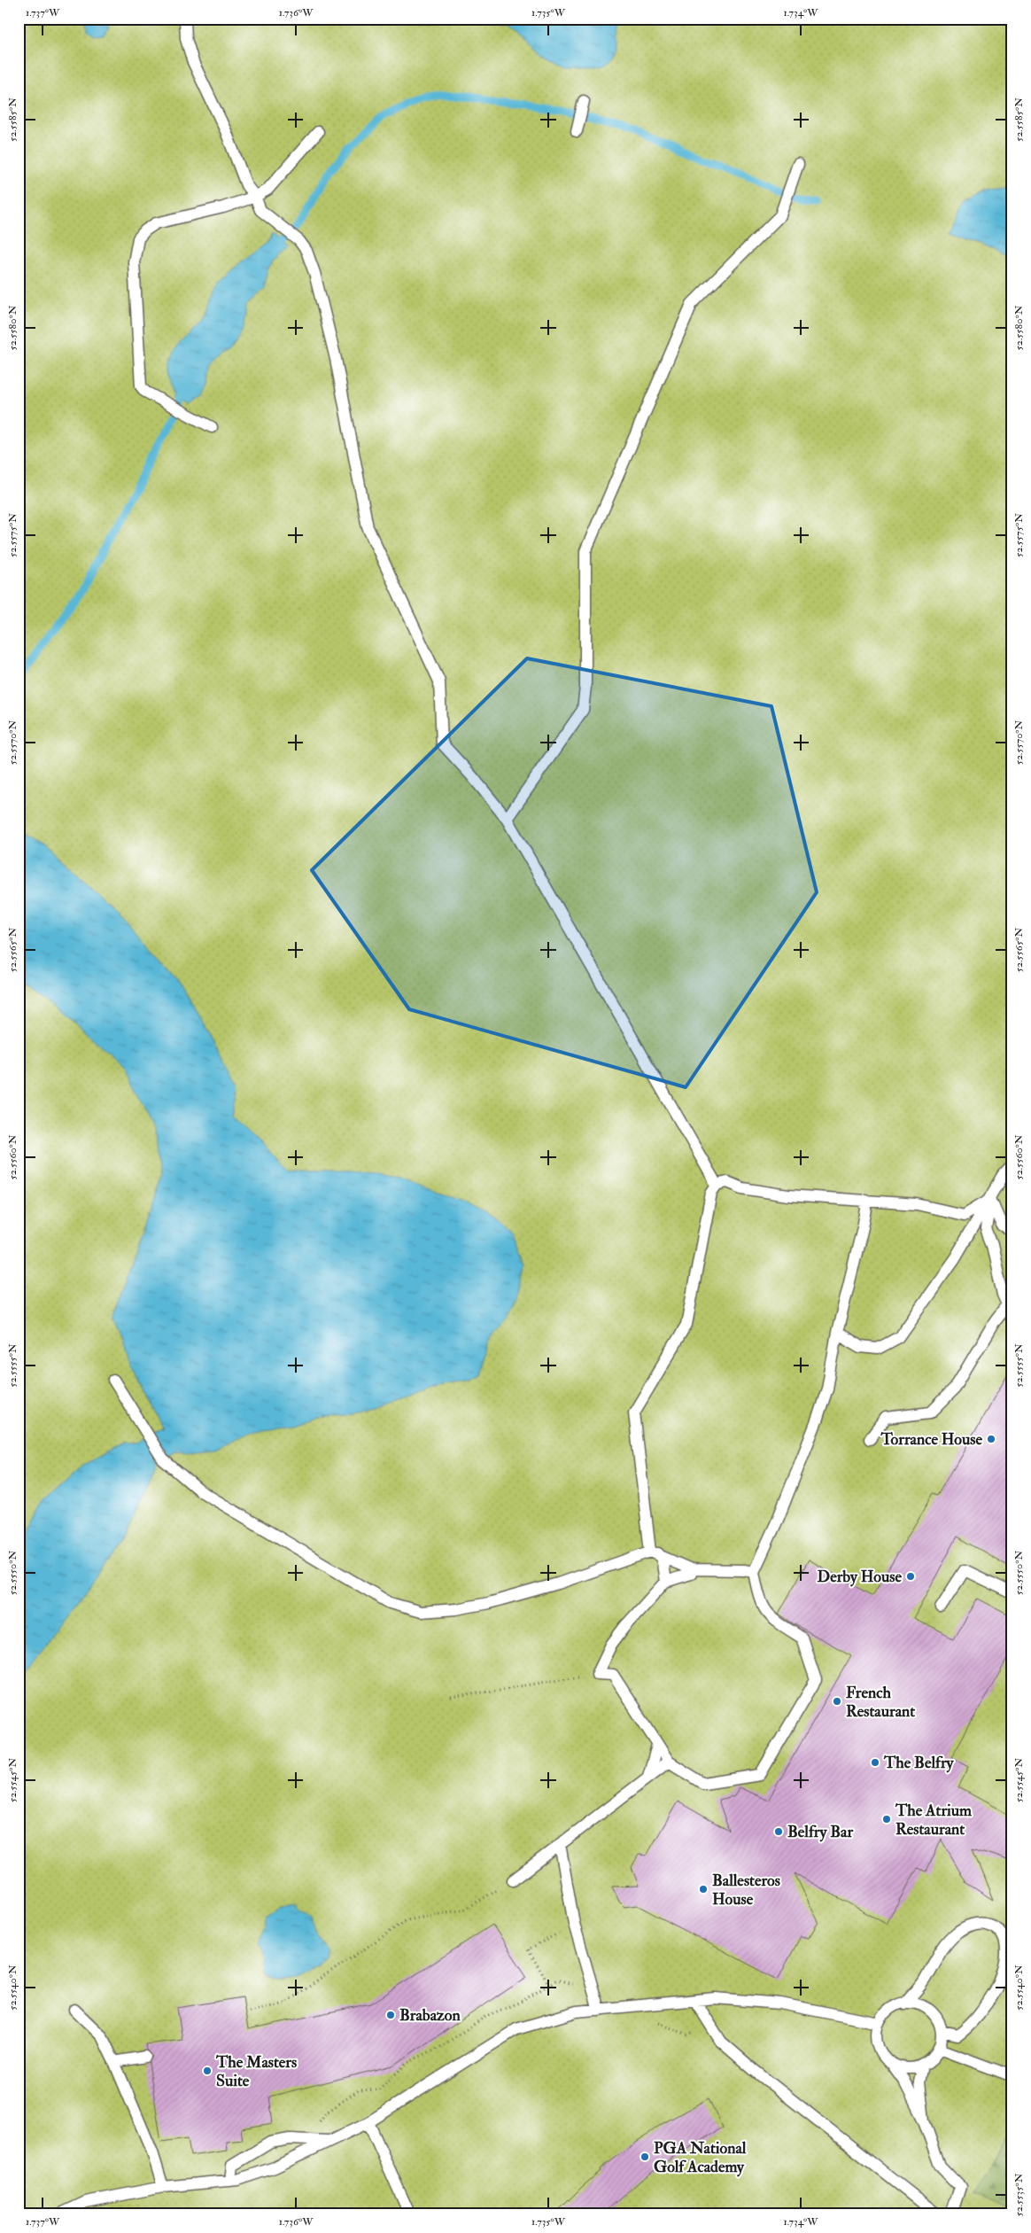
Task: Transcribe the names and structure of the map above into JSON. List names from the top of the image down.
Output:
{
  "places": [
    "Torrance House",
    "Derby House",
    "French Restaurant",
    "The Belfry",
    "The Atrium Restaurant",
    "Belfry Bar",
    "Ballesteros House",
    "Brabazon",
    "The Masters Suite",
    "PGA National Golf Academy"
  ],
  "coordinates": [
    "1.737°W",
    "1.736°W",
    "1.735°W",
    "1.734°W",
    "52.5585°N",
    "52.5580°N",
    "52.5575°N",
    "52.5570°N",
    "52.5565°N",
    "52.5560°N",
    "52.5555°N",
    "52.5550°N",
    "52.5545°N",
    "52.5540°N",
    "52.5535°N"
  ]
}
